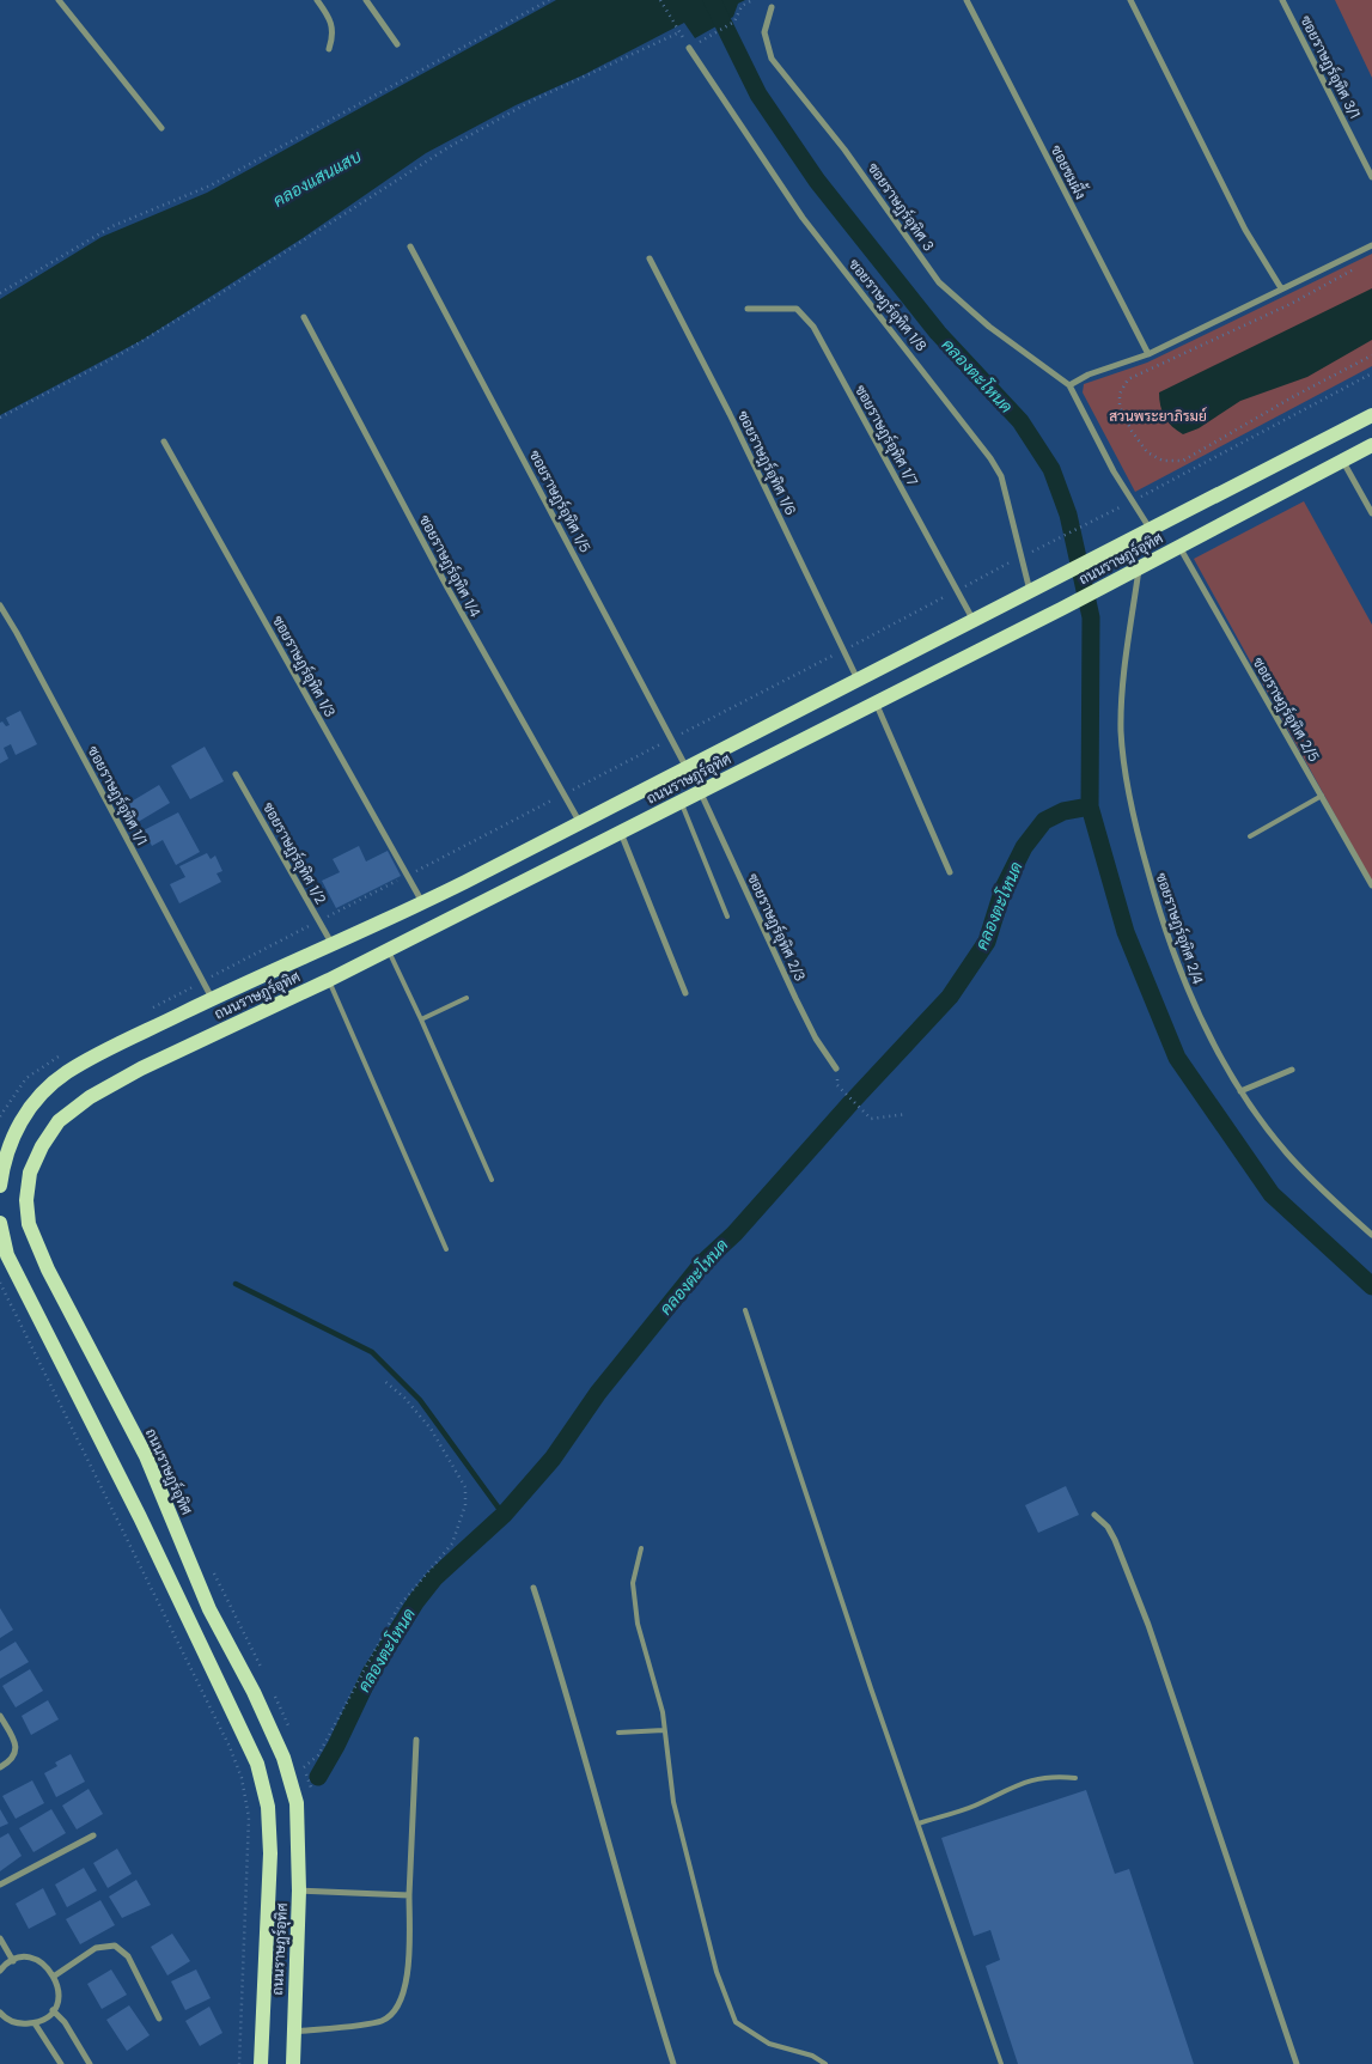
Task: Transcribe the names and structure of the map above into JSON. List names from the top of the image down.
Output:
{
  "streets": {
    "main road": ["ถนนราษฎร์อุทิศ"],
    "street": [
      "ซอยราษฎร์อุทิศ 3/1",
      "ซอยชมผึ้ง",
      "ซอยราษฎร์อุทิศ 3",
      "ซอยราษฎร์อุทิศ 1/8",
      "ซอยราษฎร์อุทิศ 1/7",
      "ซอยราษฎร์อุทิศ 1/6",
      "ซอยราษฎร์อุทิศ 1/5",
      "ซอยราษฎร์อุทิศ 1/4",
      "ซอยราษฎร์อุทิศ 1/3",
      "ซอยราษฎร์อุทิศ 2/5",
      "ซอยราษฎร์อุทิศ 1/1",
      "ซอยราษฎร์อุทิศ 1/2",
      "ซอยราษฎร์อุทิศ 2/3",
      "ซอยราษฎร์อุทิศ 2/4"
    ]
  },
  "crossings": [
    ["ซอยราษฎร์อุทิศ 3", "ถนนราษฎร์อุทิศ"],
    ["ซอยราษฎร์อุทิศ 1/8", "ถนนราษฎร์อุทิศ"],
    ["ซอยราษฎร์อุทิศ 1/7", "ถนนราษฎร์อุทิศ"],
    ["ซอยราษฎร์อุทิศ 1/6", "ถนนราษฎร์อุทิศ"],
    ["ซอยราษฎร์อุทิศ 1/5", "ถนนราษฎร์อุทิศ"],
    ["ถนนราษฎร์อุทิศ", "ซอยราษฎร์อุทิศ 1/4"],
    ["ถนนราษฎร์อุทิศ", "ซอยราษฎร์อุทิศ 1/3"],
    ["ถนนราษฎร์อุทิศ", "ซอยราษฎร์อุทิศ 2/5"],
    ["ถนนราษฎร์อุทิศ", "ซอยราษฎร์อุทิศ 1/1"],
    ["ถนนราษฎร์อุทิศ", "ซอยราษฎร์อุทิศ 1/2"],
    ["ถนนราษฎร์อุทิศ", "ซอยราษฎร์อุทิศ 2/3"],
    ["ถนนราษฎร์อุทิศ", "ซอยราษฎร์อุทิศ 2/4"]
  ],
  "water": ["คลองแสนแสบ", "คลองตะโหนด"],
  "parks": ["สวนพระยาภิรมย์"]
}
